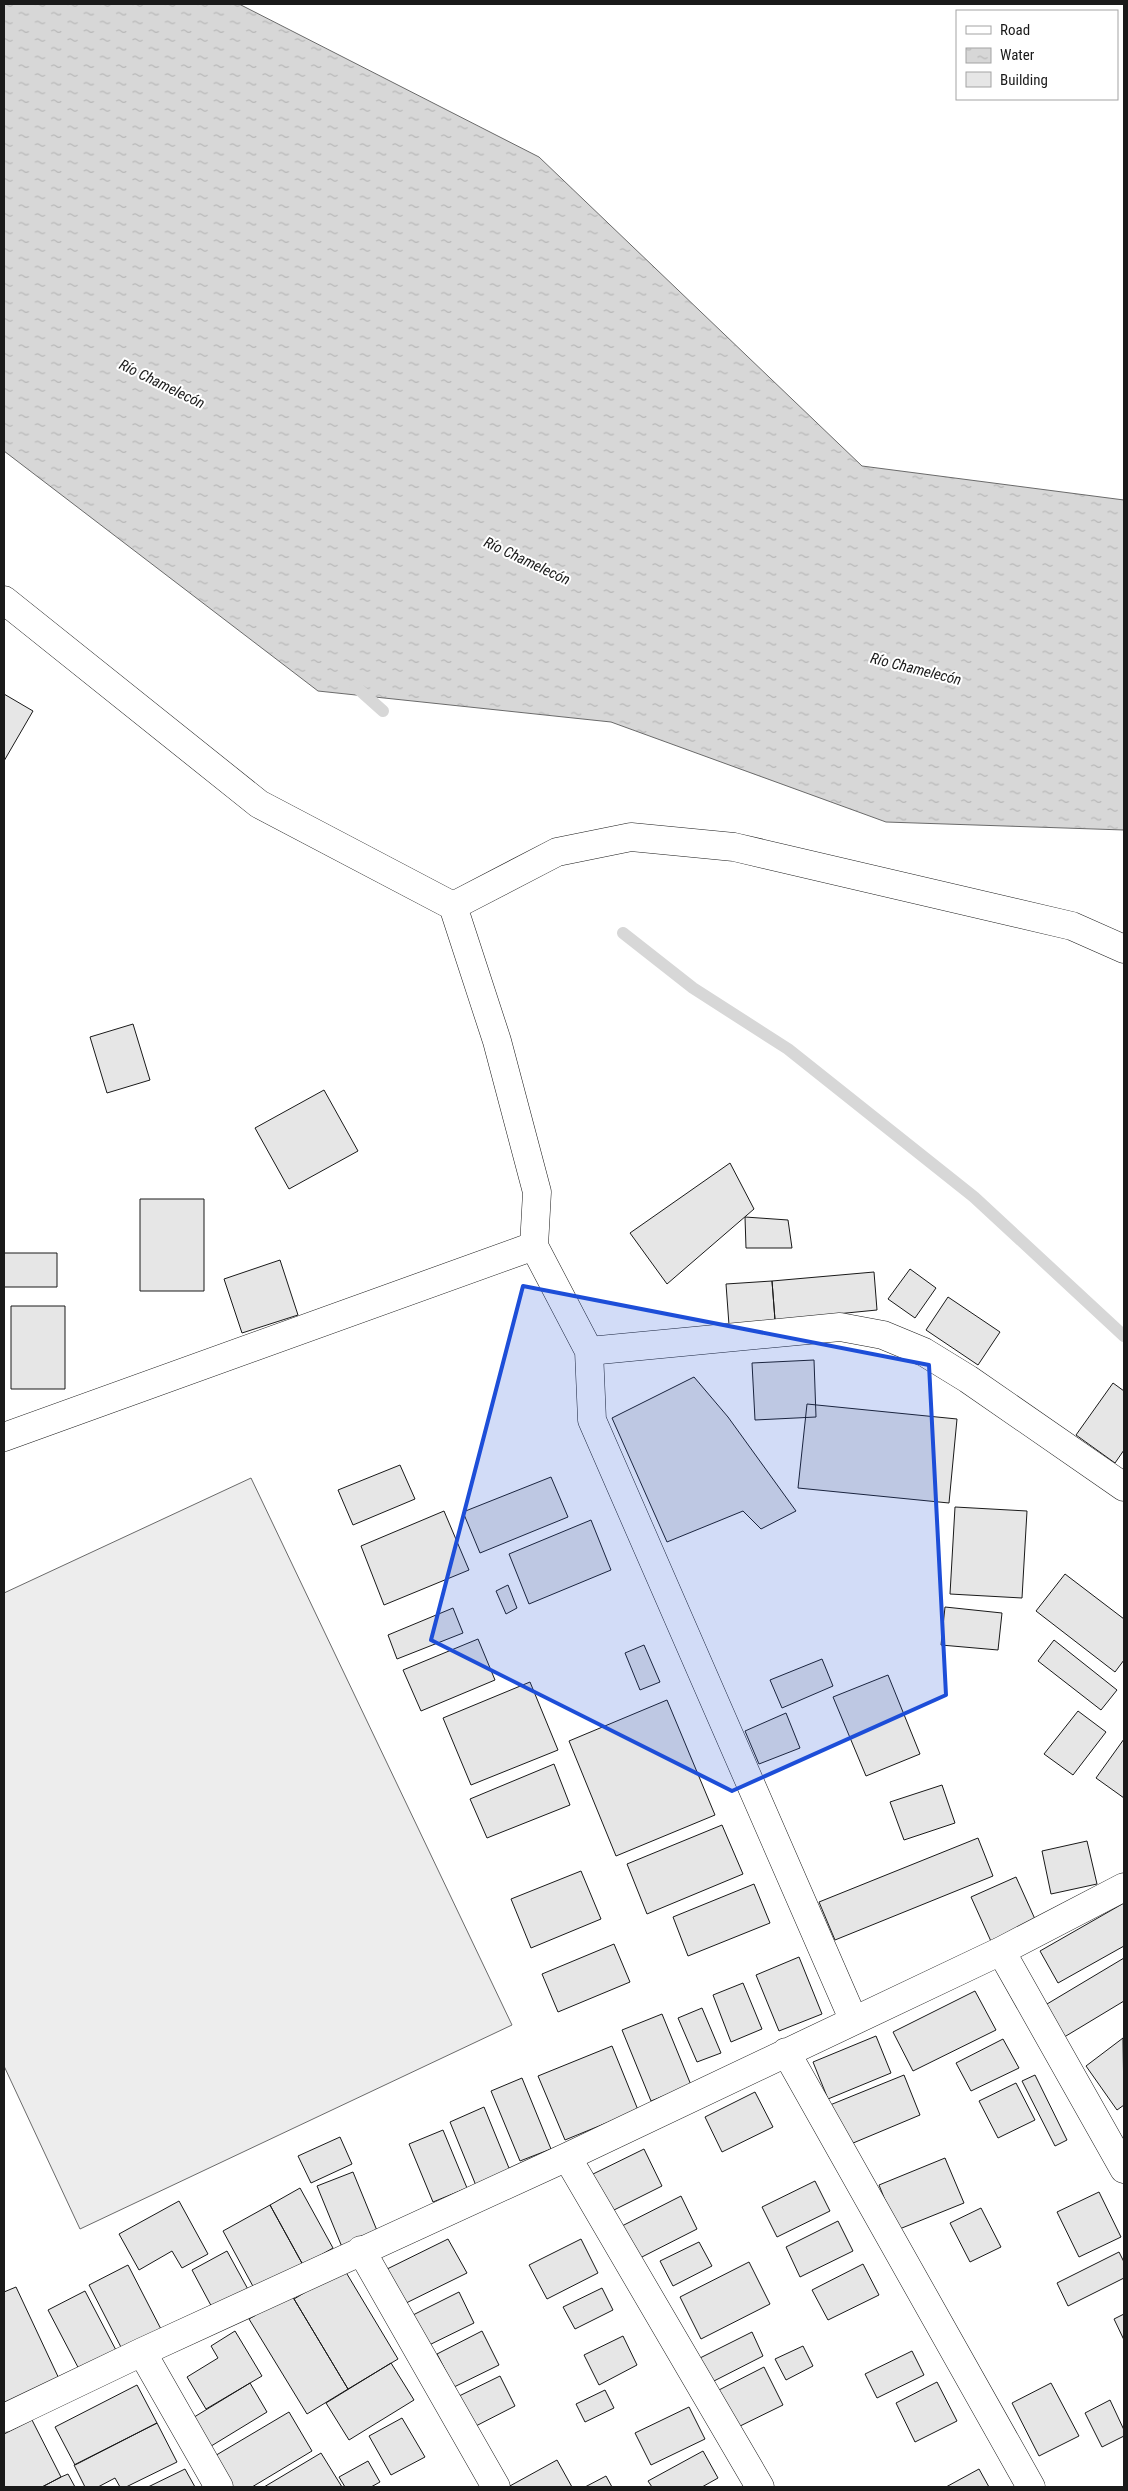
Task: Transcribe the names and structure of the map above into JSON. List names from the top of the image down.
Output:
{
  "water": ["Río Chamelecón"],
  "legend": ["Road", "Water", "Building"]
}
